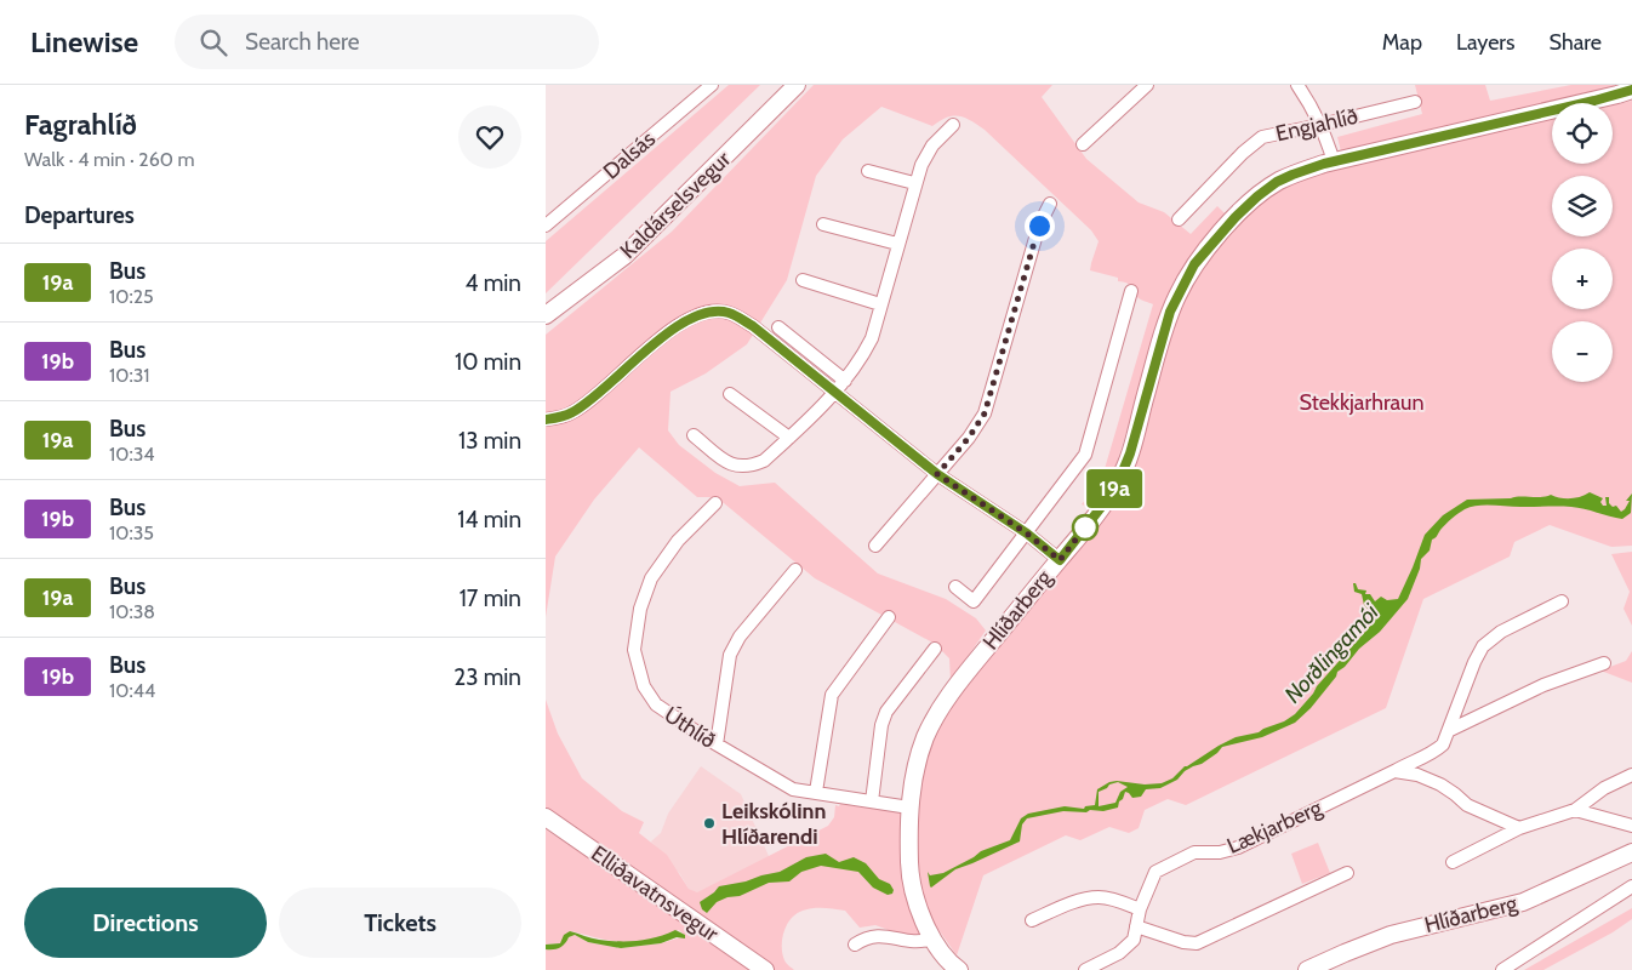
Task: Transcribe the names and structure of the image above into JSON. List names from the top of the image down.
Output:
{
  "streets": {
    "street": [
      "Engjahlíð",
      "Dalsás",
      "Kaldárselsvegur",
      "Hlíðarberg",
      "Úthlíð",
      "Lækjarberg",
      "Elliðavatnsvegur"
    ]
  },
  "crossings": [
    ["Hlíðarberg", "Úthlíð"]
  ],
  "water": ["Norðlingamói"],
  "parks": ["Stekkjarhraun"],
  "places": ["Leikskólinn Hlíðarendi"],
  "lines": ["bus line 19a"],
  "page": {
    "header": "Linewise",
    "search": "Search here",
    "nav": ["Map", "Layers", "Share"],
    "heading": [
      ["Fagrahlíð", "Walk · 4 min · 260 m"],
      "Departures"
    ],
    "on_map": "19a",
    "map_buttons": ["+", "−"],
    "list": [
      {
        "mark": "19a",
        "name": "Bus",
        "note": "10:25",
        "value": "4 min"
      },
      {
        "mark": "19b",
        "name": "Bus",
        "note": "10:31",
        "value": "10 min"
      },
      {
        "mark": "19a",
        "name": "Bus",
        "note": "10:34",
        "value": "13 min"
      },
      {
        "mark": "19b",
        "name": "Bus",
        "note": "10:35",
        "value": "14 min"
      },
      {
        "mark": "19a",
        "name": "Bus",
        "note": "10:38",
        "value": "17 min"
      },
      {
        "mark": "19b",
        "name": "Bus",
        "note": "10:44",
        "value": "23 min"
      }
    ],
    "buttons": ["Directions", "Tickets"]
  }
}
